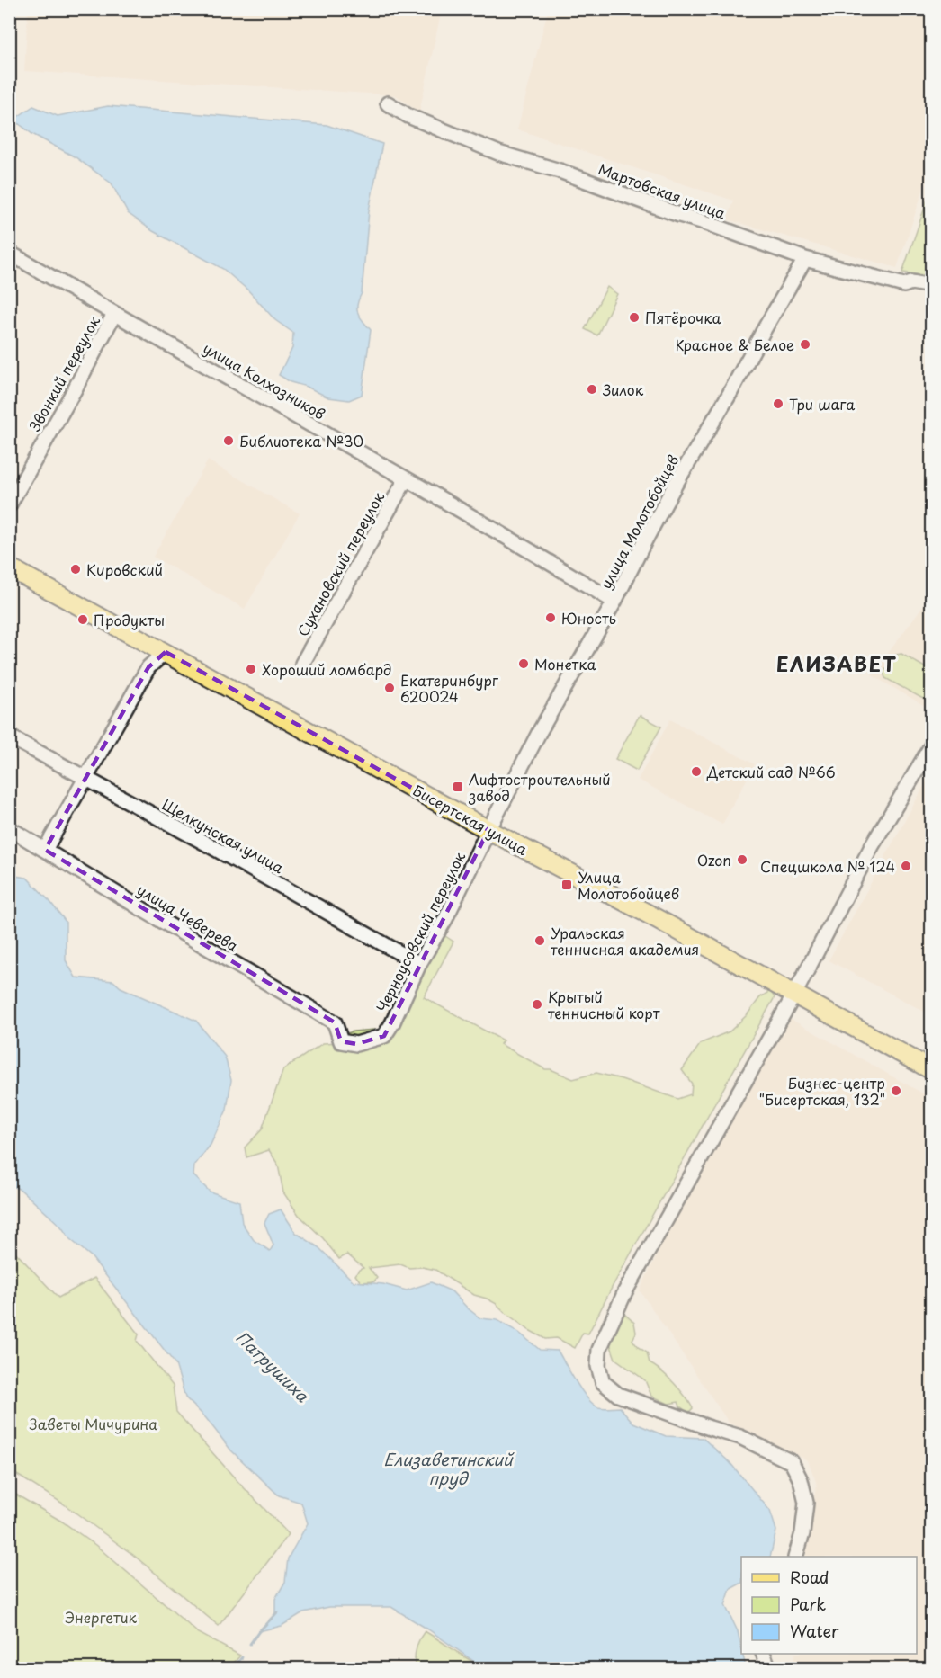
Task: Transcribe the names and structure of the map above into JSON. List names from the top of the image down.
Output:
{
  "streets": {
    "main road": ["Бисертская улица"],
    "street": [
      "Мартовская улица",
      "Звонкий переулок",
      "улица Колхозников",
      "улица Молотобойцев",
      "Сухановский переулок",
      "Щелкунская улица",
      "улица Чеверева",
      "Черноусовский переулок"
    ]
  },
  "crossings": [
    ["Мартовская улица", "улица Молотобойцев"],
    ["Звонкий переулок", "улица Колхозников"],
    ["улица Колхозников", "улица Молотобойцев"],
    ["улица Колхозников", "Сухановский переулок"],
    ["улица Молотобойцев", "Бисертская улица"],
    ["улица Молотобойцев", "Черноусовский переулок"],
    ["Бисертская улица", "Черноусовский переулок"],
    ["Щелкунская улица", "Черноусовский переулок"],
    ["улица Чеверева", "Черноусовский переулок"]
  ],
  "districts": ["ЕЛИЗАВЕТ"],
  "water": ["Патрушиха", "Елизаветинский пруд"],
  "parks": ["Заветы Мичурина", "Энергетик"],
  "places": {
    "other": [
      "Пятёрочка",
      "Красное & Белое",
      "Зилок",
      "Три шага",
      "Библиотека №30",
      "Кировский",
      "Юность",
      "Продукты",
      "Монетка",
      "Хороший ломбард",
      "Екатеринбург 620024",
      "Детский сад №66",
      "Ozon",
      "Спецшкола № 124",
      "Уральская теннисная академия",
      "Крытый теннисный корт",
      "Бизнес-центр \"Бисертская, 132\""
    ],
    "transit": ["Лифтостроительный завод", "Улица Молотобойцев"]
  },
  "legend": ["Road", "Park", "Water"]
}
